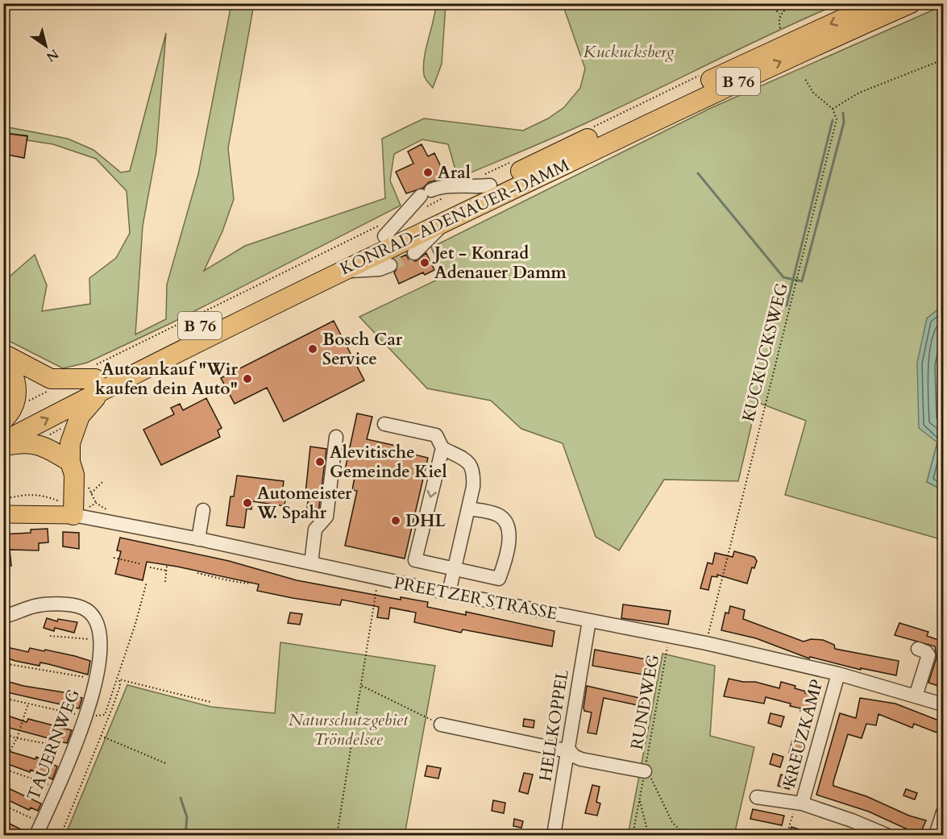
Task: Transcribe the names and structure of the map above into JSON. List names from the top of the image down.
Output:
{
  "streets": {
    "highway": ["B 76", "KONRAD-ADENAUER-DAMM"],
    "main road": ["PREETZER STRASSE"],
    "street": ["HELLKOPPEL", "KREUZKAMP", "TAUERNWEG"],
    "path": ["KUCKUCKSWEG", "RUNDWEG"]
  },
  "crossings": [
    ["KUCKUCKSWEG", "PREETZER STRASSE"],
    ["PREETZER STRASSE", "RUNDWEG"],
    ["PREETZER STRASSE", "HELLKOPPEL"],
    ["PREETZER STRASSE", "KREUZKAMP"]
  ],
  "parks": ["Kuckucksberg", "Naturschutzgebiet Tröndelsee"],
  "places": [
    "Aral",
    "Jet - Konrad Adenauer Damm",
    "Bosch Car Service",
    "Autoankauf \"Wir kaufen dein Auto\"",
    "Alevitische Gemeinde Kiel",
    "Automeister W. Spahr",
    "DHL"
  ],
  "north": "bottom right"
}
